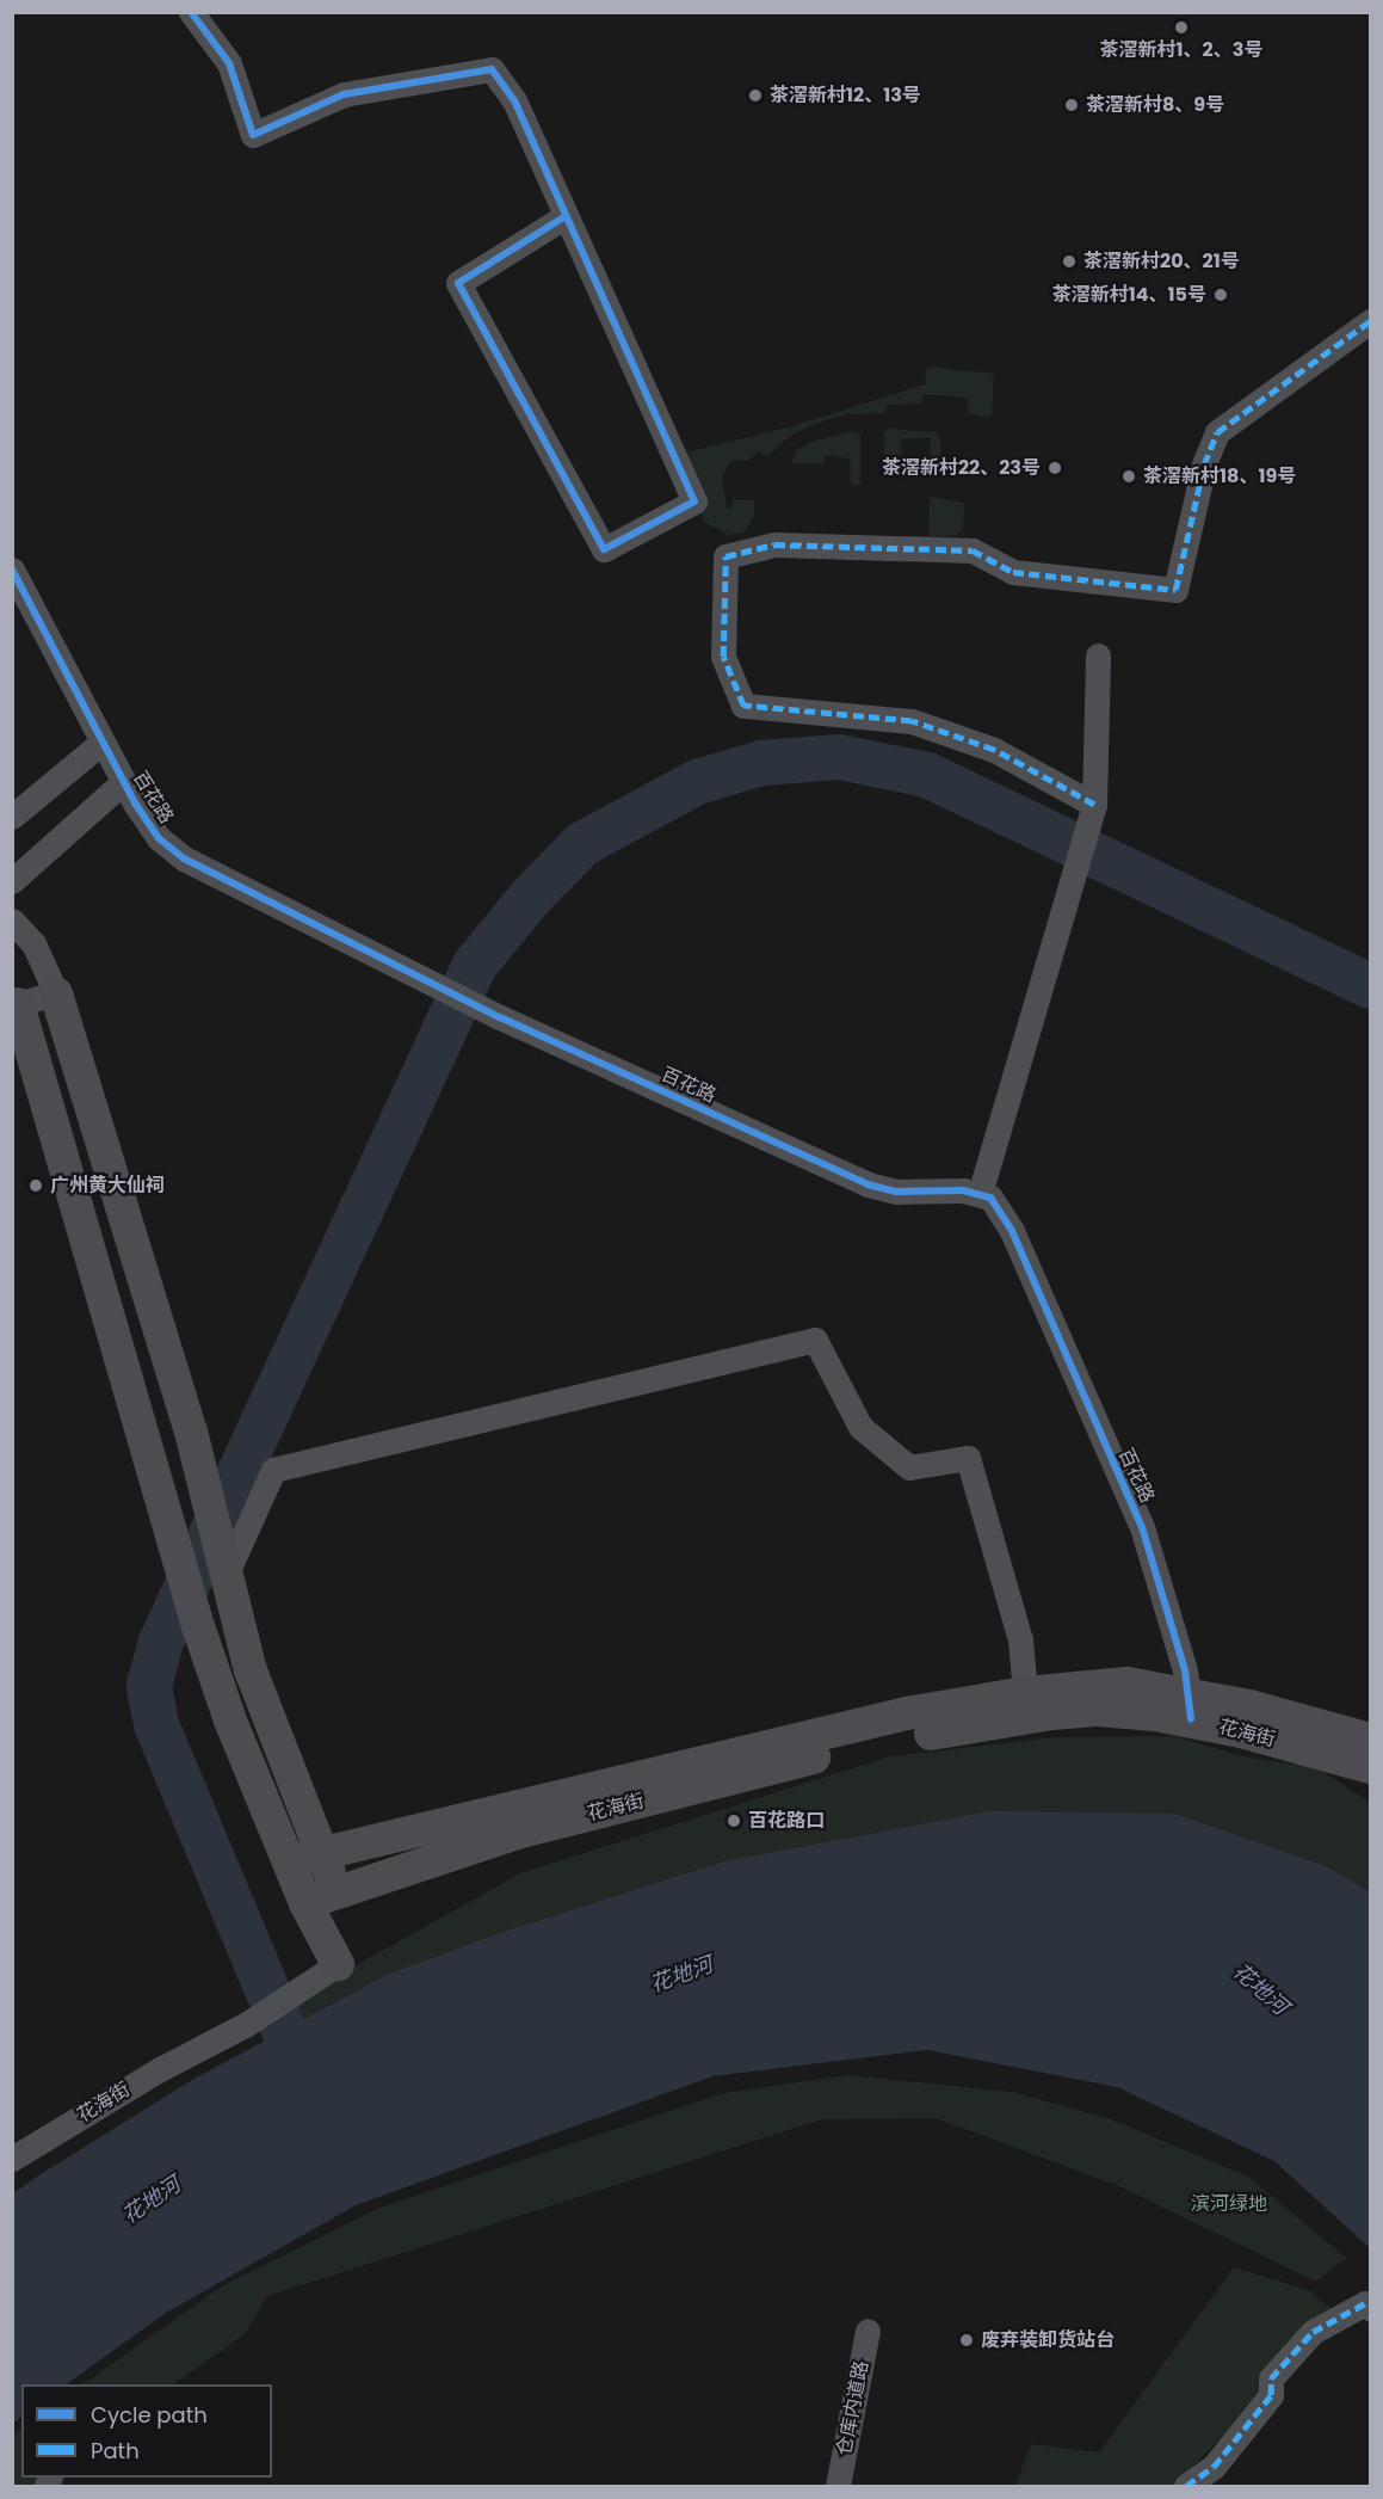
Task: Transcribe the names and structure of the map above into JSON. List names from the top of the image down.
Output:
{
  "streets": {
    "street": ["百花路", "花海街", "仓库内道路"]
  },
  "crossings": [
    ["百花路", "花海街"]
  ],
  "water": ["花地河"],
  "parks": ["滨河绿地"],
  "places": [
    "茶滘新村1、2、3号",
    "茶滘新村12、13号",
    "茶滘新村8、9号",
    "茶滘新村20、21号",
    "茶滘新村14、15号",
    "茶滘新村22、23号",
    "茶滘新村18、19号",
    "广州黄大仙祠",
    "百花路口",
    "废弃装卸货站台"
  ],
  "legend": ["Cycle path", "Path"]
}
